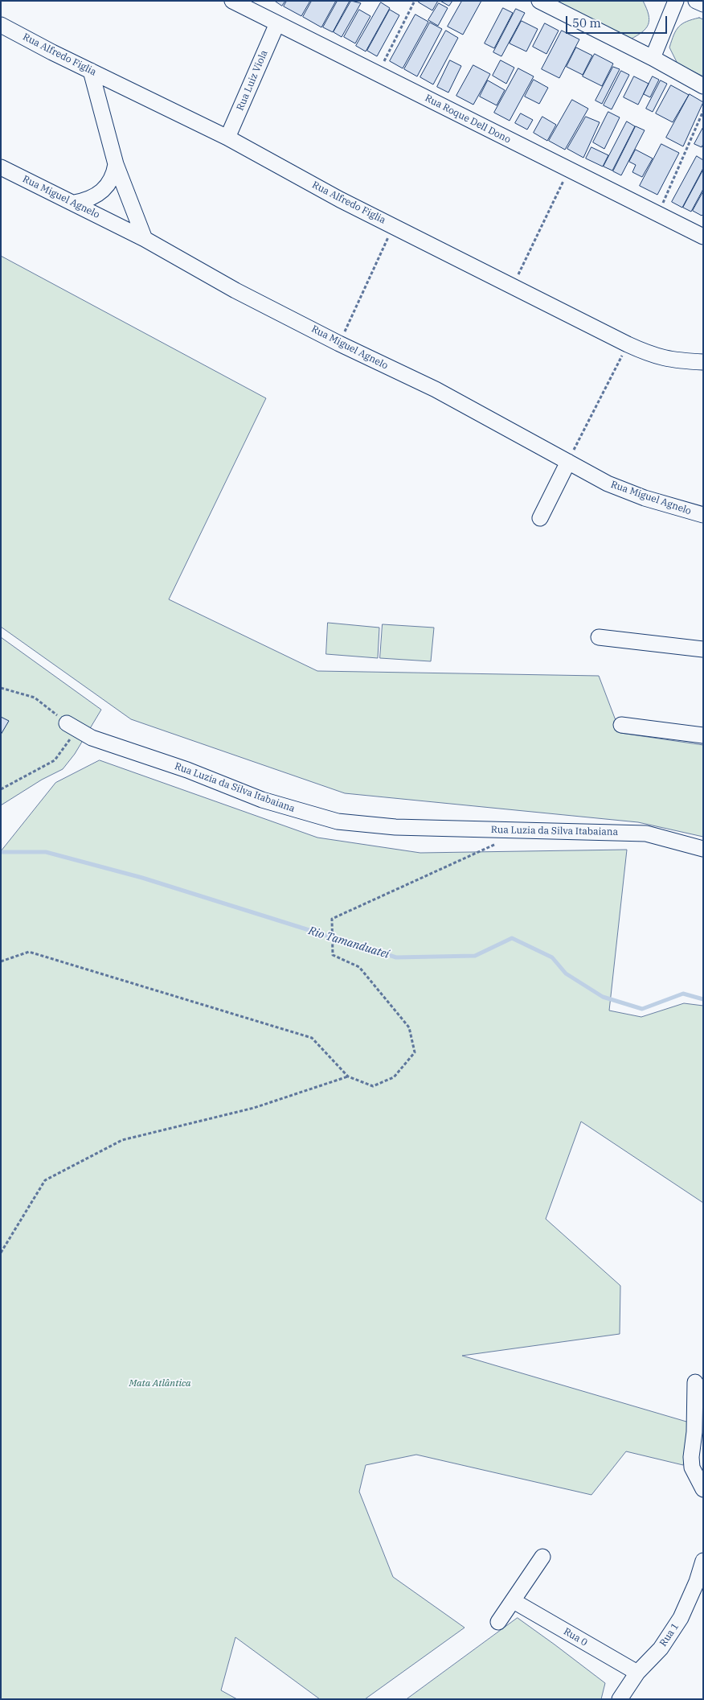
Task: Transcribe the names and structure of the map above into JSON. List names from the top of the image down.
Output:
{
  "streets": {
    "street": [
      "Rua Alfredo Figlia",
      "Rua Luiz Viola",
      "Rua Roque Dell Dono",
      "Rua Miguel Agnelo",
      "Rua Luzia da Silva Itabaiana",
      "Rua 1",
      "Rua 0"
    ]
  },
  "crossings": [
    ["Rua Alfredo Figlia", "Rua Luiz Viola"],
    ["Rua Luiz Viola", "Rua Roque Dell Dono"],
    ["Rua 1", "Rua 0"]
  ],
  "water": ["Rio Tamanduateí"],
  "parks": ["Mata Atlântica"],
  "scale_bar": "50 m"
}
